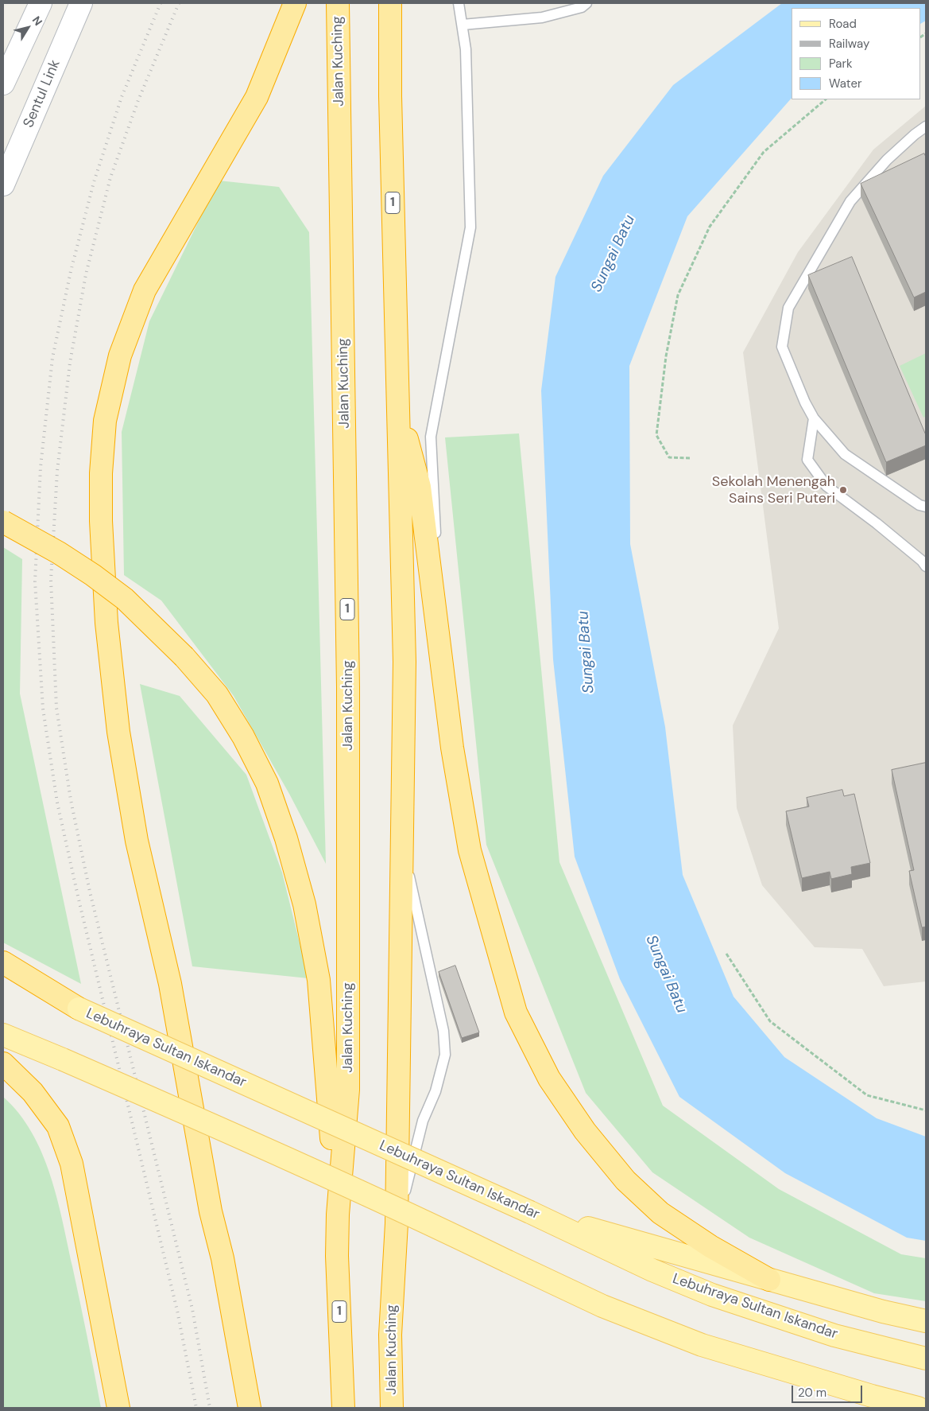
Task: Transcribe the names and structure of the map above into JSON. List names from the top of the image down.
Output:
{
  "streets": {
    "highway": ["Jalan Kuching", "1"],
    "main road": ["Sentul Link", "Lebuhraya Sultan Iskandar"]
  },
  "water": ["Sungai Batu"],
  "places": ["Sekolah Menengah Sains Seri Puteri"],
  "legend": [
    "Road",
    "Railway",
    "Park",
    "Water"
  ],
  "scale_bar": "20 m",
  "north": "top right"
}
